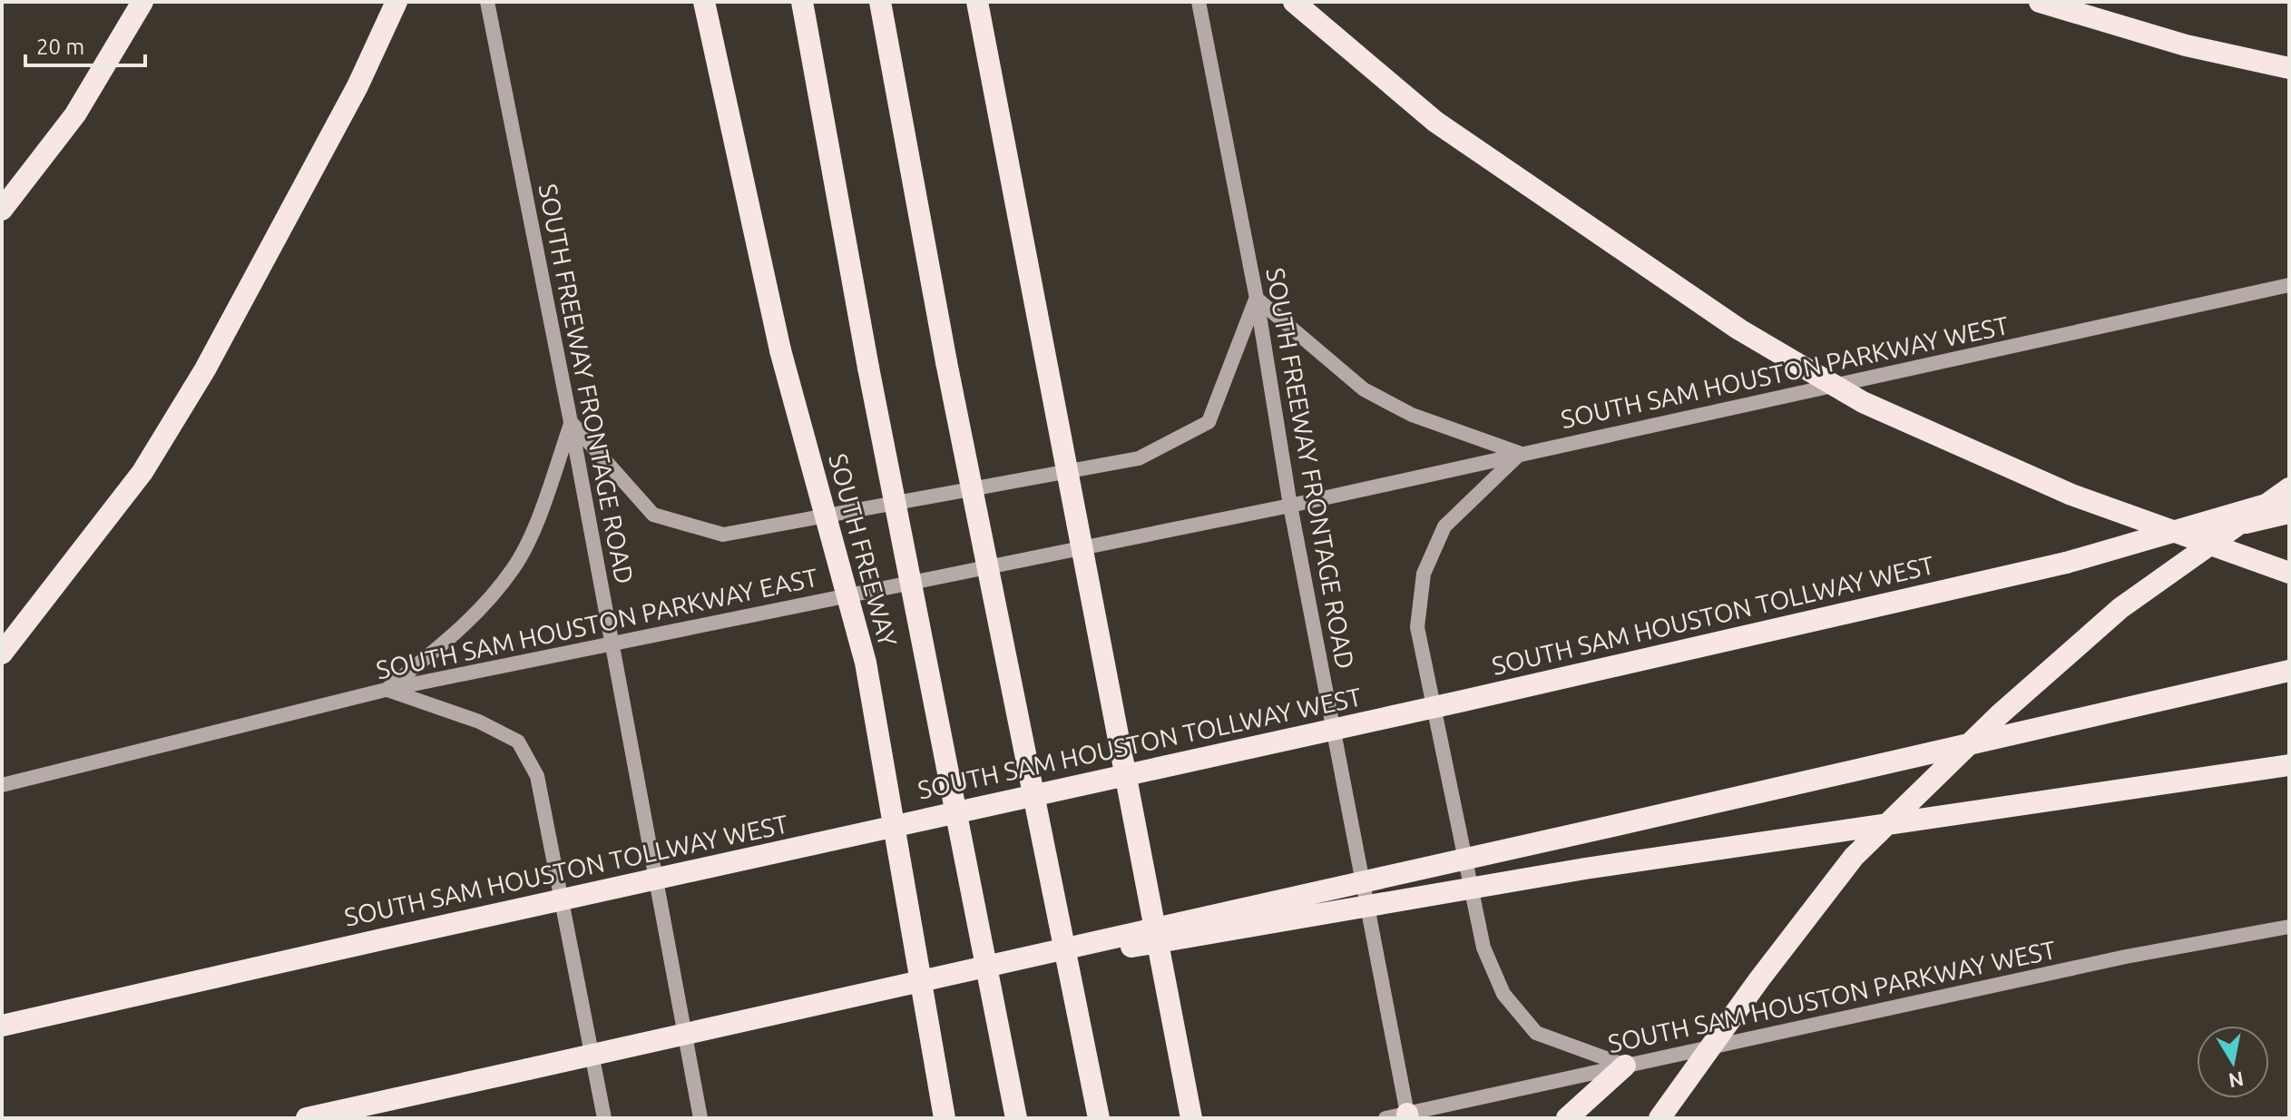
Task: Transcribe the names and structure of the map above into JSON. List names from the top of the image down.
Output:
{
  "streets": {
    "highway": ["SOUTH FREEWAY", "SOUTH SAM HOUSTON TOLLWAY WEST"],
    "main road": ["SOUTH SAM HOUSTON PARKWAY WEST", "SOUTH FREEWAY FRONTAGE ROAD", "SOUTH SAM HOUSTON PARKWAY EAST"]
  },
  "crossings": [
    ["SOUTH SAM HOUSTON PARKWAY WEST", "SOUTH FREEWAY FRONTAGE ROAD"],
    ["SOUTH SAM HOUSTON PARKWAY WEST", "SOUTH SAM HOUSTON PARKWAY EAST"],
    ["SOUTH FREEWAY FRONTAGE ROAD", "SOUTH SAM HOUSTON PARKWAY EAST"]
  ],
  "scale_bar": "20 m",
  "north": "bottom"
}
